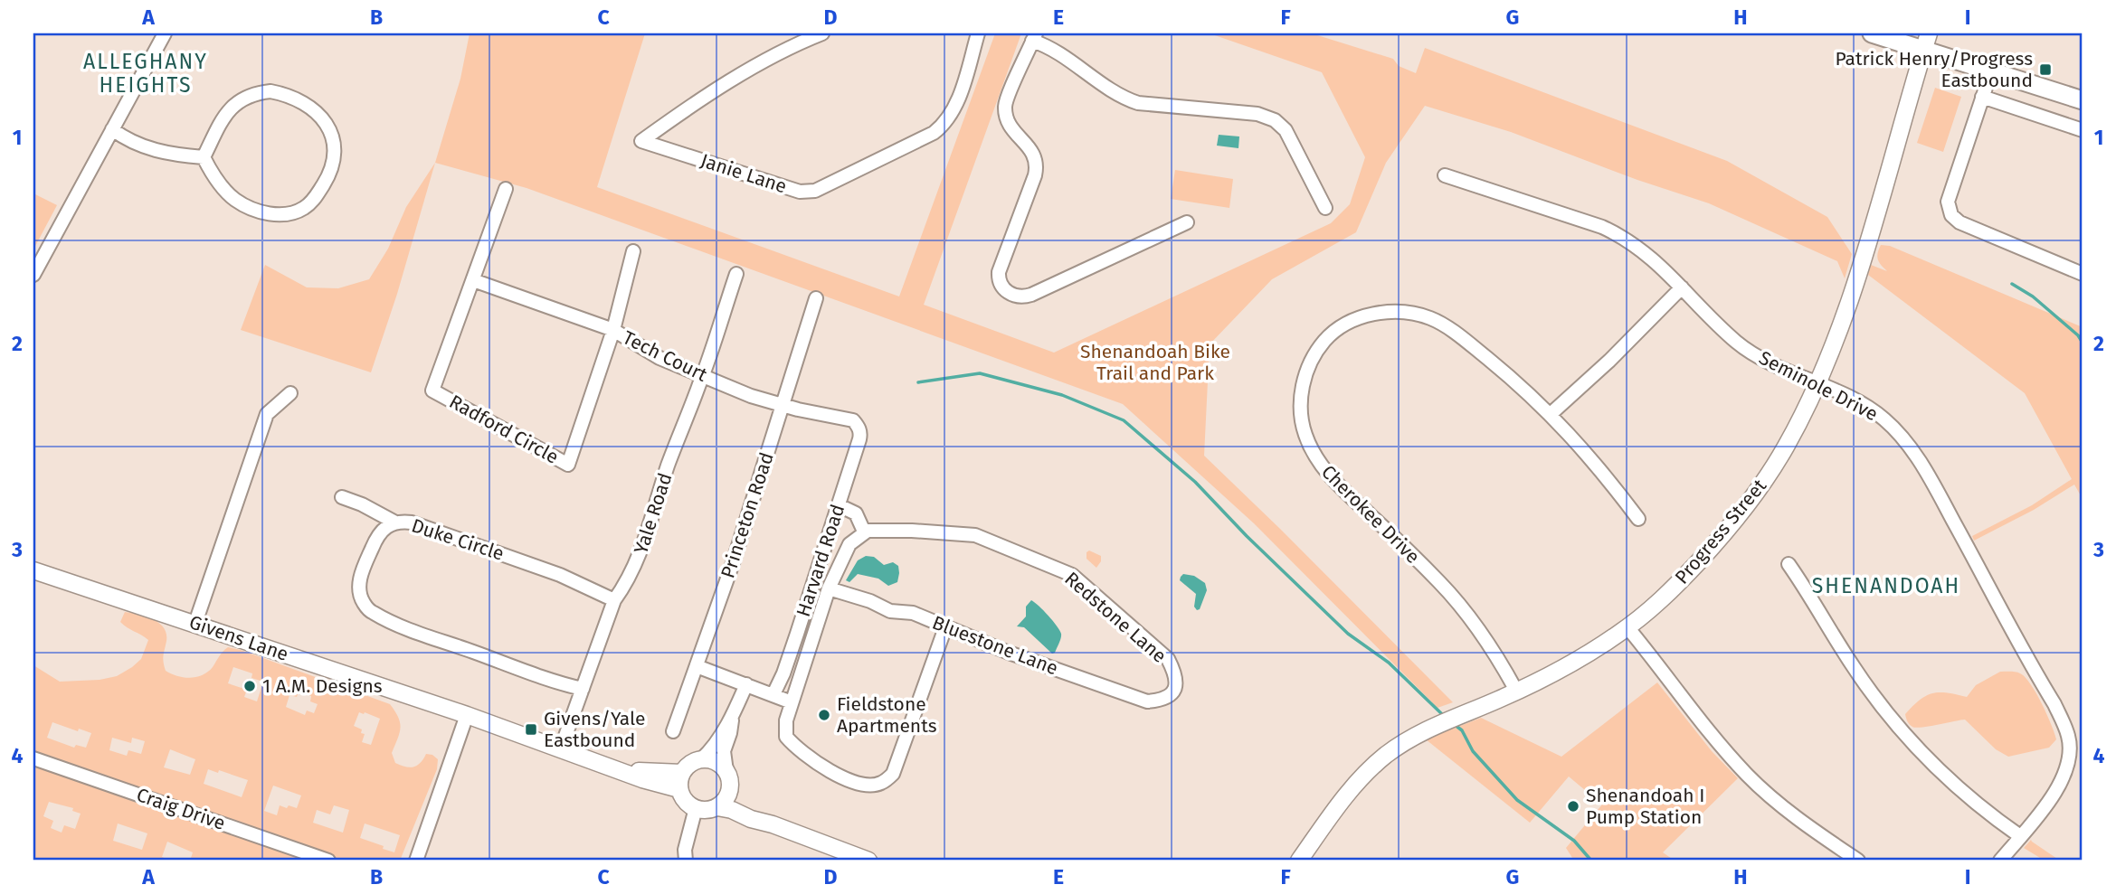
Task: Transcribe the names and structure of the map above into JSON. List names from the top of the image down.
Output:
{
  "streets": {
    "street": [
      "Janie Lane",
      "Tech Court",
      "Seminole Drive",
      "Radford Circle",
      "Yale Road",
      "Cherokee Drive",
      "Princeton Road",
      "Progress Street",
      "Duke Circle",
      "Harvard Road",
      "Redstone Lane",
      "Givens Lane",
      "Bluestone Lane",
      "Craig Drive"
    ]
  },
  "crossings": [
    ["Tech Court", "Radford Circle"],
    ["Tech Court", "Yale Road"],
    ["Tech Court", "Princeton Road"],
    ["Tech Court", "Harvard Road"],
    ["Seminole Drive", "Progress Street"],
    ["Yale Road", "Duke Circle"],
    ["Yale Road", "Givens Lane"],
    ["Cherokee Drive", "Progress Street"],
    ["Redstone Lane", "Bluestone Lane"]
  ],
  "districts": ["ALLEGHANY HEIGHTS", "SHENANDOAH"],
  "parks": ["Shenandoah Bike Trail and Park"],
  "places": {
    "transit": ["Patrick Henry/Progress Eastbound", "Givens/Yale Eastbound"],
    "other": ["1 A.M. Designs", "Fieldstone Apartments", "Shenandoah I Pump Station"]
  },
  "grid": {
    "columns": [
      "A",
      "B",
      "C",
      "D",
      "E",
      "F",
      "G",
      "H",
      "I"
    ],
    "rows": [
      "1",
      "2",
      "3",
      "4"
    ]
  }
}
